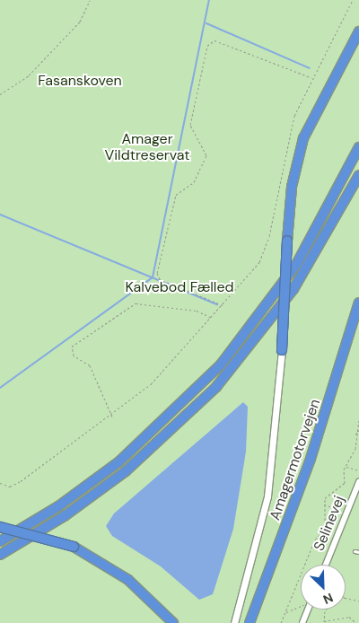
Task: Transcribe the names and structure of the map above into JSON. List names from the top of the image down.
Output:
{
  "streets": {
    "highway": ["Amagermotorvejen"],
    "street": ["Selinevej"]
  },
  "parks": ["Fasanskoven", "Amager Vildtreservat", "Kalvebod Fælled"],
  "north": "bottom right"
}
